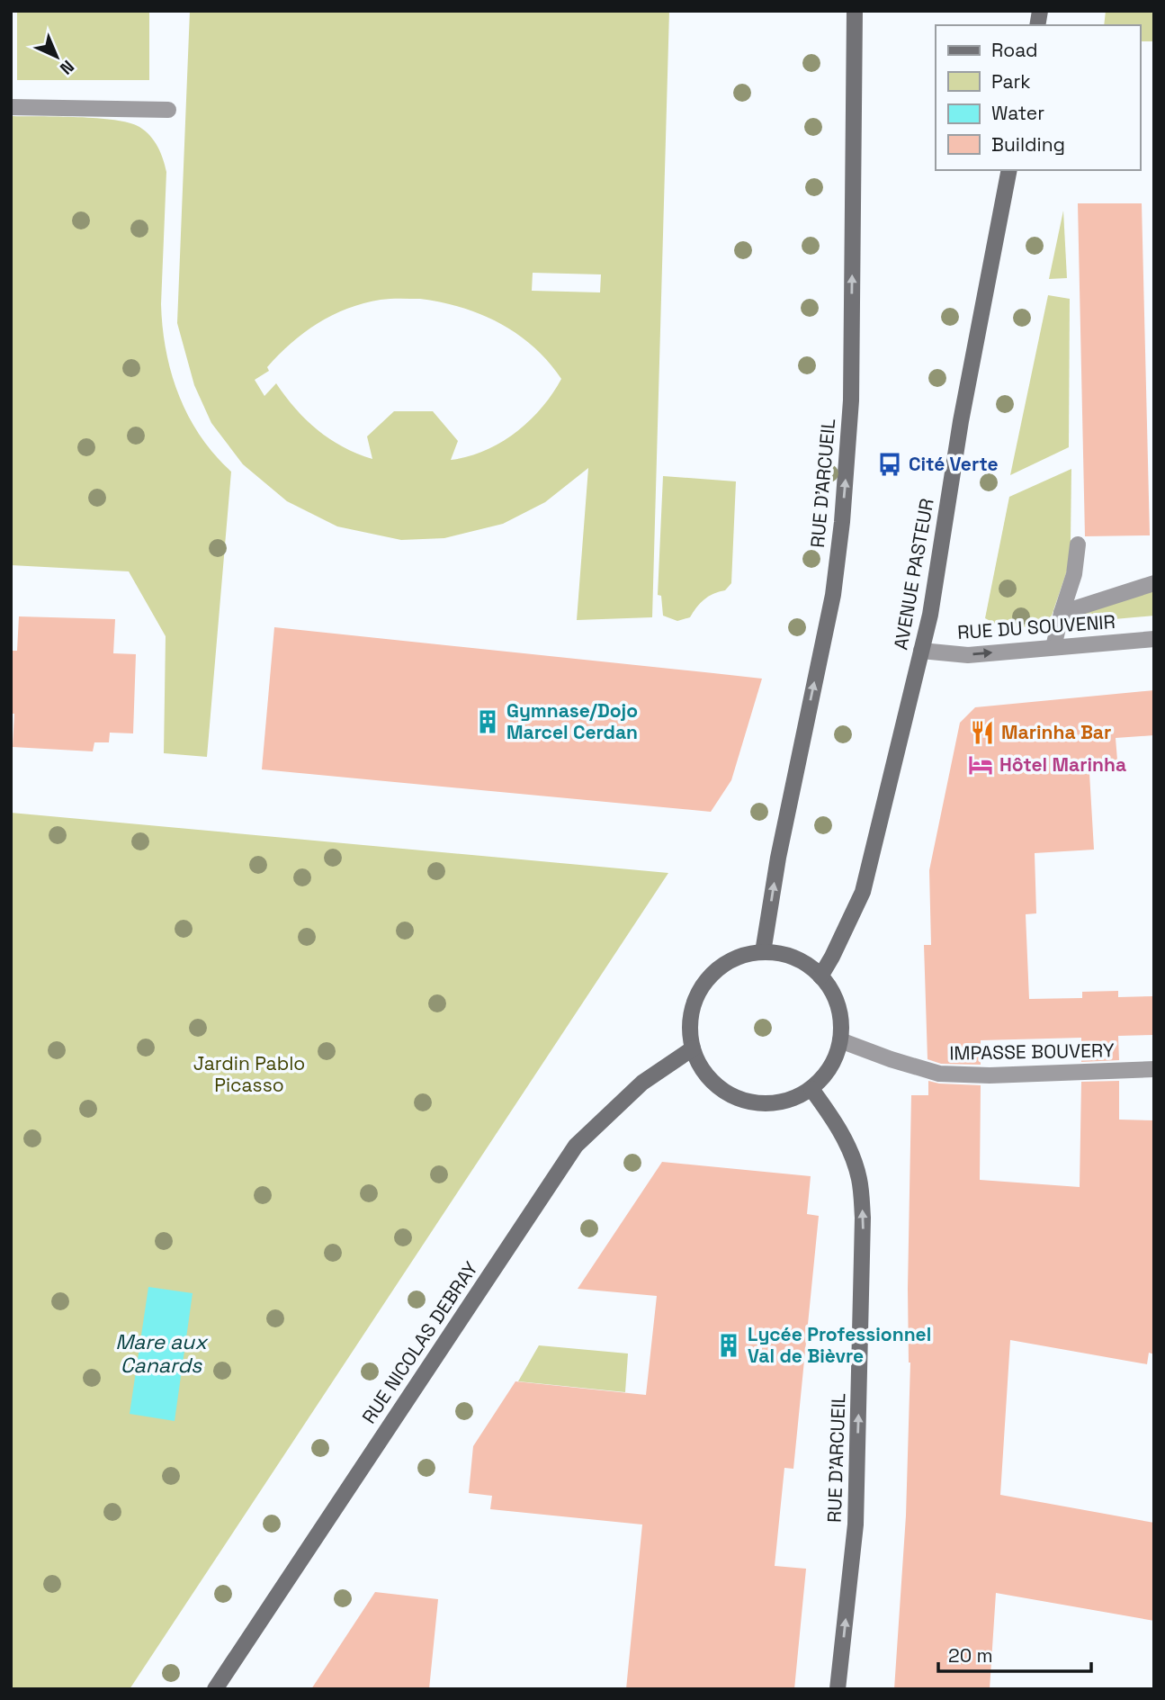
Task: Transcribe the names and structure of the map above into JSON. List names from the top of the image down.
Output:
{
  "streets": {
    "main road": ["RUE D'ARCUEIL", "AVENUE PASTEUR", "RUE NICOLAS DEBRAY"],
    "street": ["RUE DU SOUVENIR", "IMPASSE BOUVERY"]
  },
  "crossings": [
    ["RUE D'ARCUEIL", "AVENUE PASTEUR"],
    ["RUE D'ARCUEIL", "IMPASSE BOUVERY"],
    ["RUE D'ARCUEIL", "RUE NICOLAS DEBRAY"],
    ["AVENUE PASTEUR", "RUE DU SOUVENIR"],
    ["AVENUE PASTEUR", "IMPASSE BOUVERY"],
    ["AVENUE PASTEUR", "RUE NICOLAS DEBRAY"],
    ["IMPASSE BOUVERY", "RUE NICOLAS DEBRAY"]
  ],
  "one_way": ["RUE D'ARCUEIL", "RUE DU SOUVENIR"],
  "water": ["Mare aux Canards"],
  "parks": ["Jardin Pablo Picasso"],
  "places": {
    "bus stop": ["Cité Verte"],
    "building": ["Gymnase/Dojo Marcel Cerdan", "Lycée Professionnel Val de Bièvre"],
    "restaurant": ["Marinha Bar"],
    "hotel": ["Hôtel Marinha"]
  },
  "legend": [
    "Road",
    "Park",
    "Water",
    "Building"
  ],
  "scale_bar": "20 m",
  "north": "bottom right"
}
